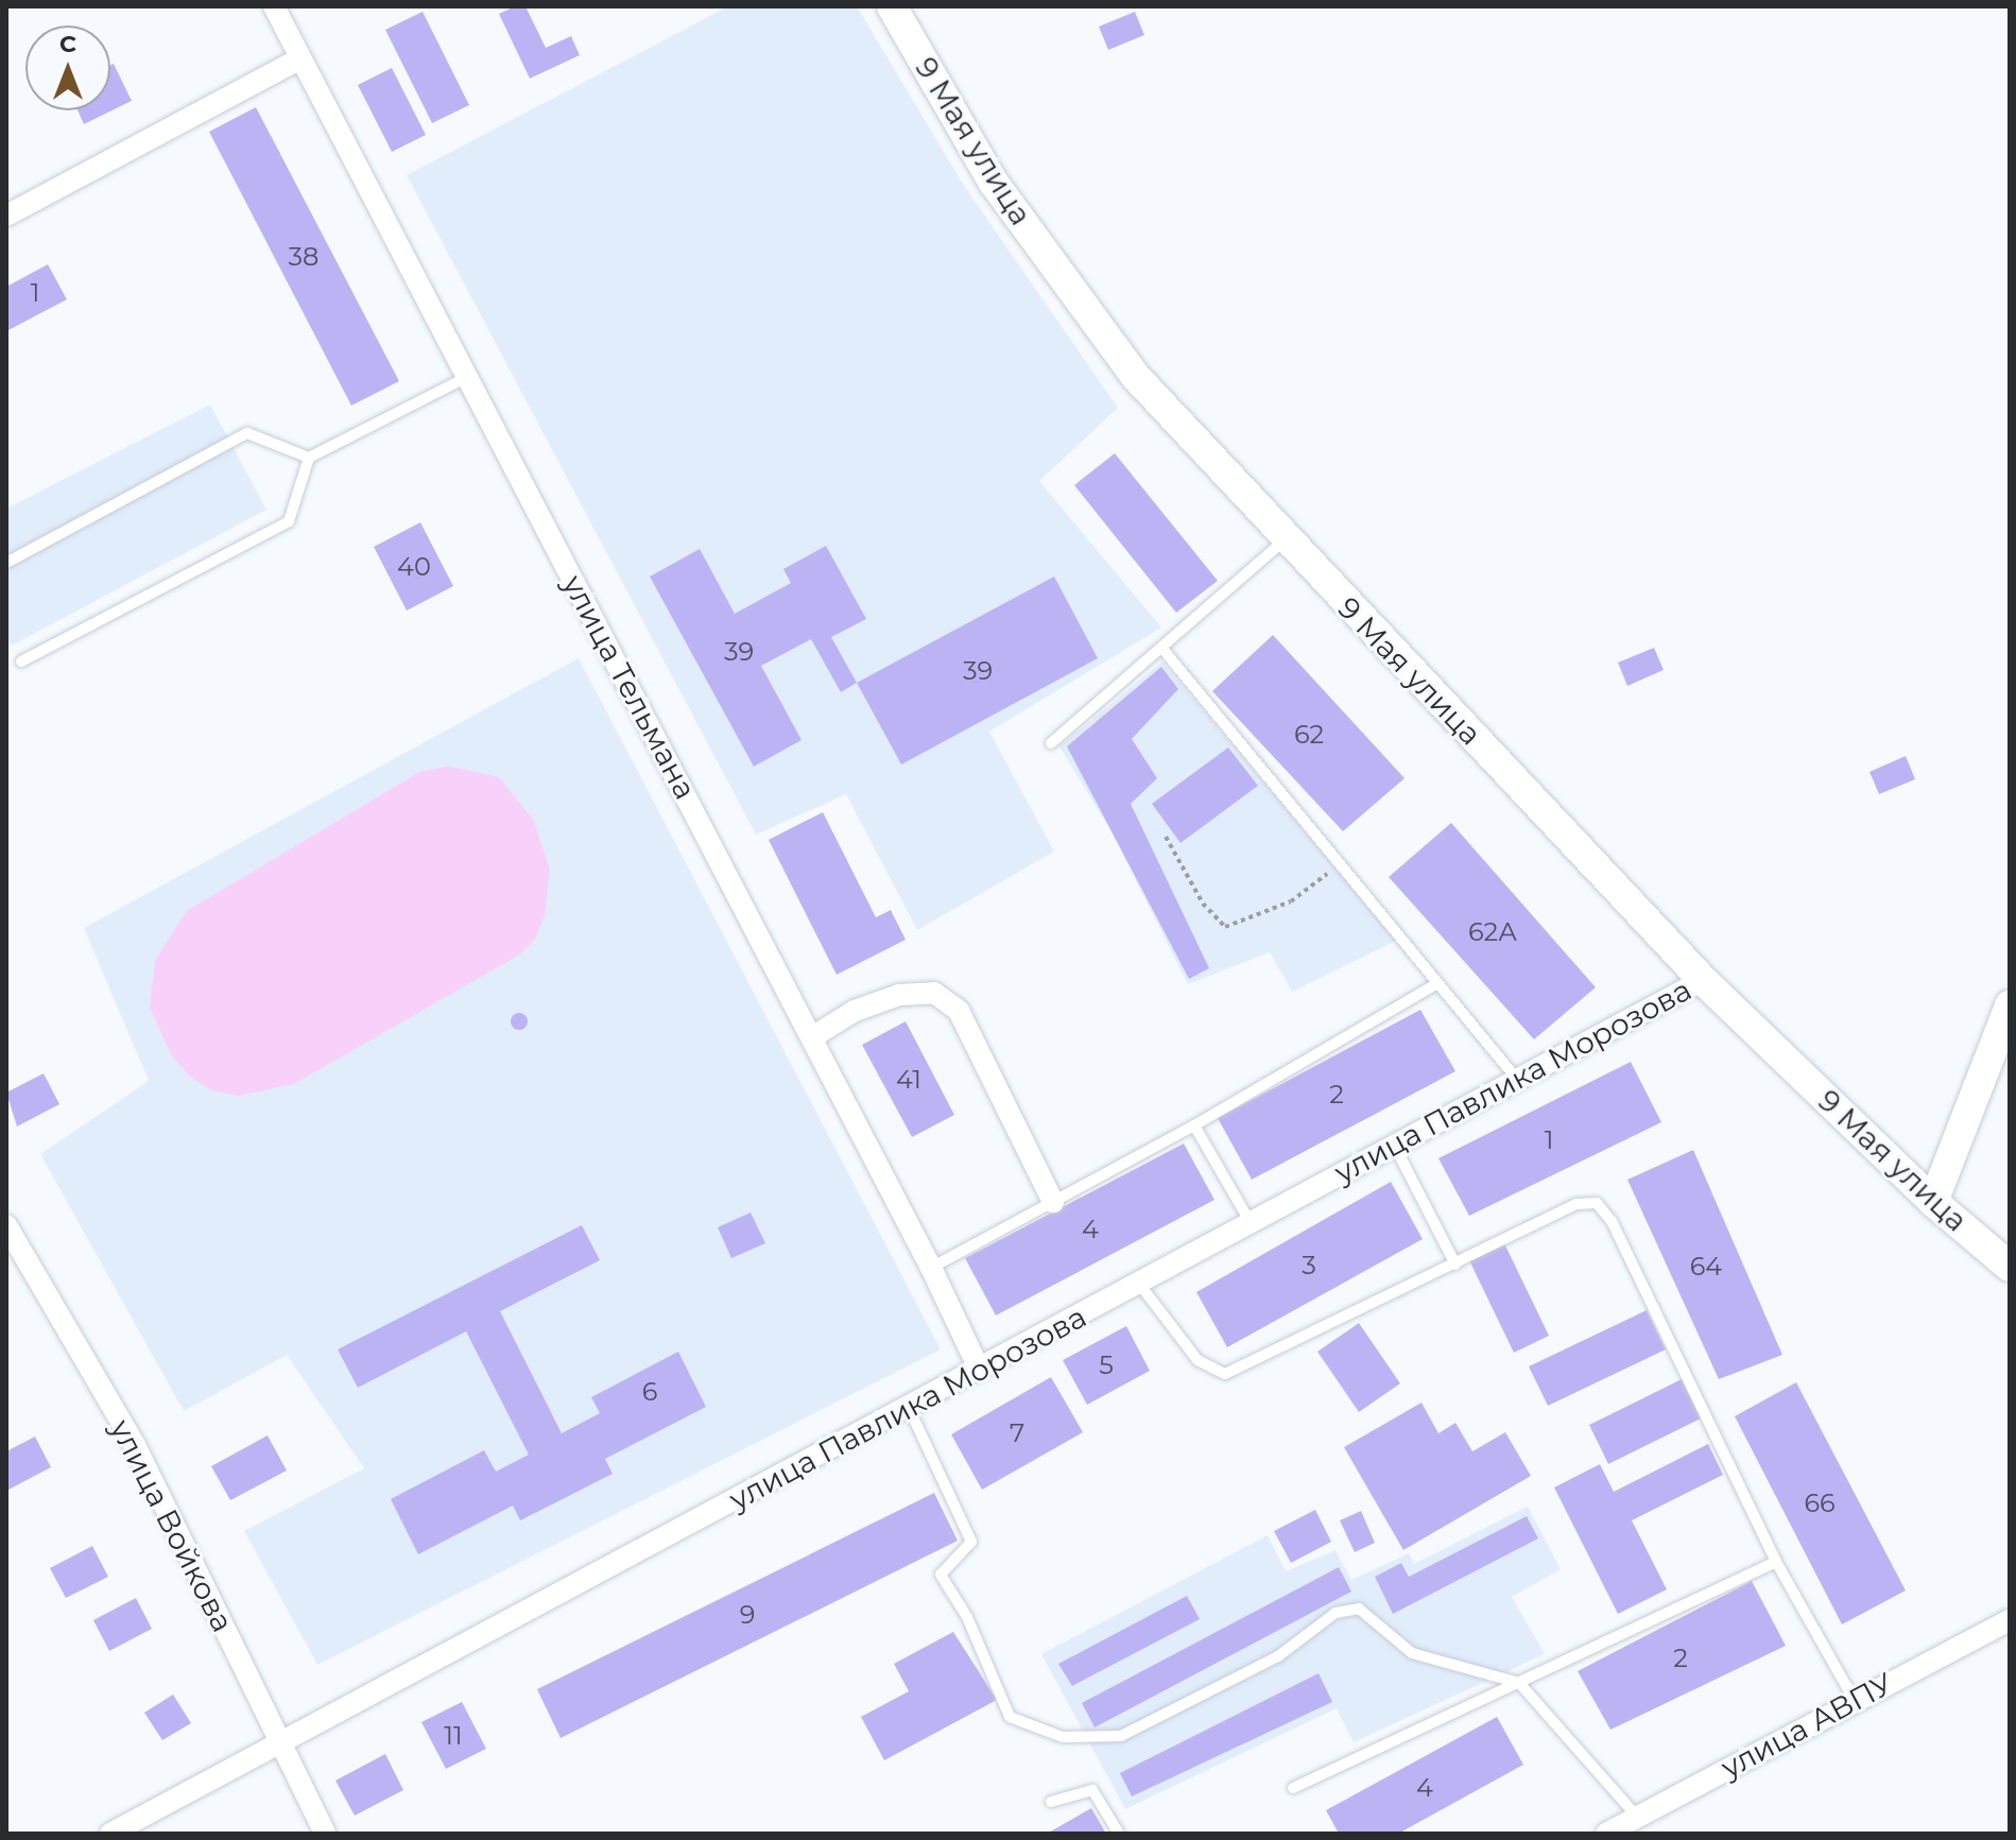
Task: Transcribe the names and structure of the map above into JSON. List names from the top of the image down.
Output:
{
  "streets": {
    "main road": ["9 Мая улица"],
    "street": [
      "улица Тельмана",
      "улица Павлика Морозова",
      "улица Войкова",
      "улица АВПУ"
    ]
  },
  "crossings": [
    ["9 Мая улица", "улица Павлика Морозова"],
    ["улица Тельмана", "улица Павлика Морозова"],
    ["улица Павлика Морозова", "улица Войкова"]
  ],
  "house_numbers": [
    "38",
    "1",
    "40",
    "39",
    "39",
    "62",
    "62А",
    "41",
    "2",
    "1",
    "4",
    "3",
    "64",
    "5",
    "6",
    "7",
    "66",
    "9",
    "2",
    "11",
    "4"
  ],
  "north": "top"
}
